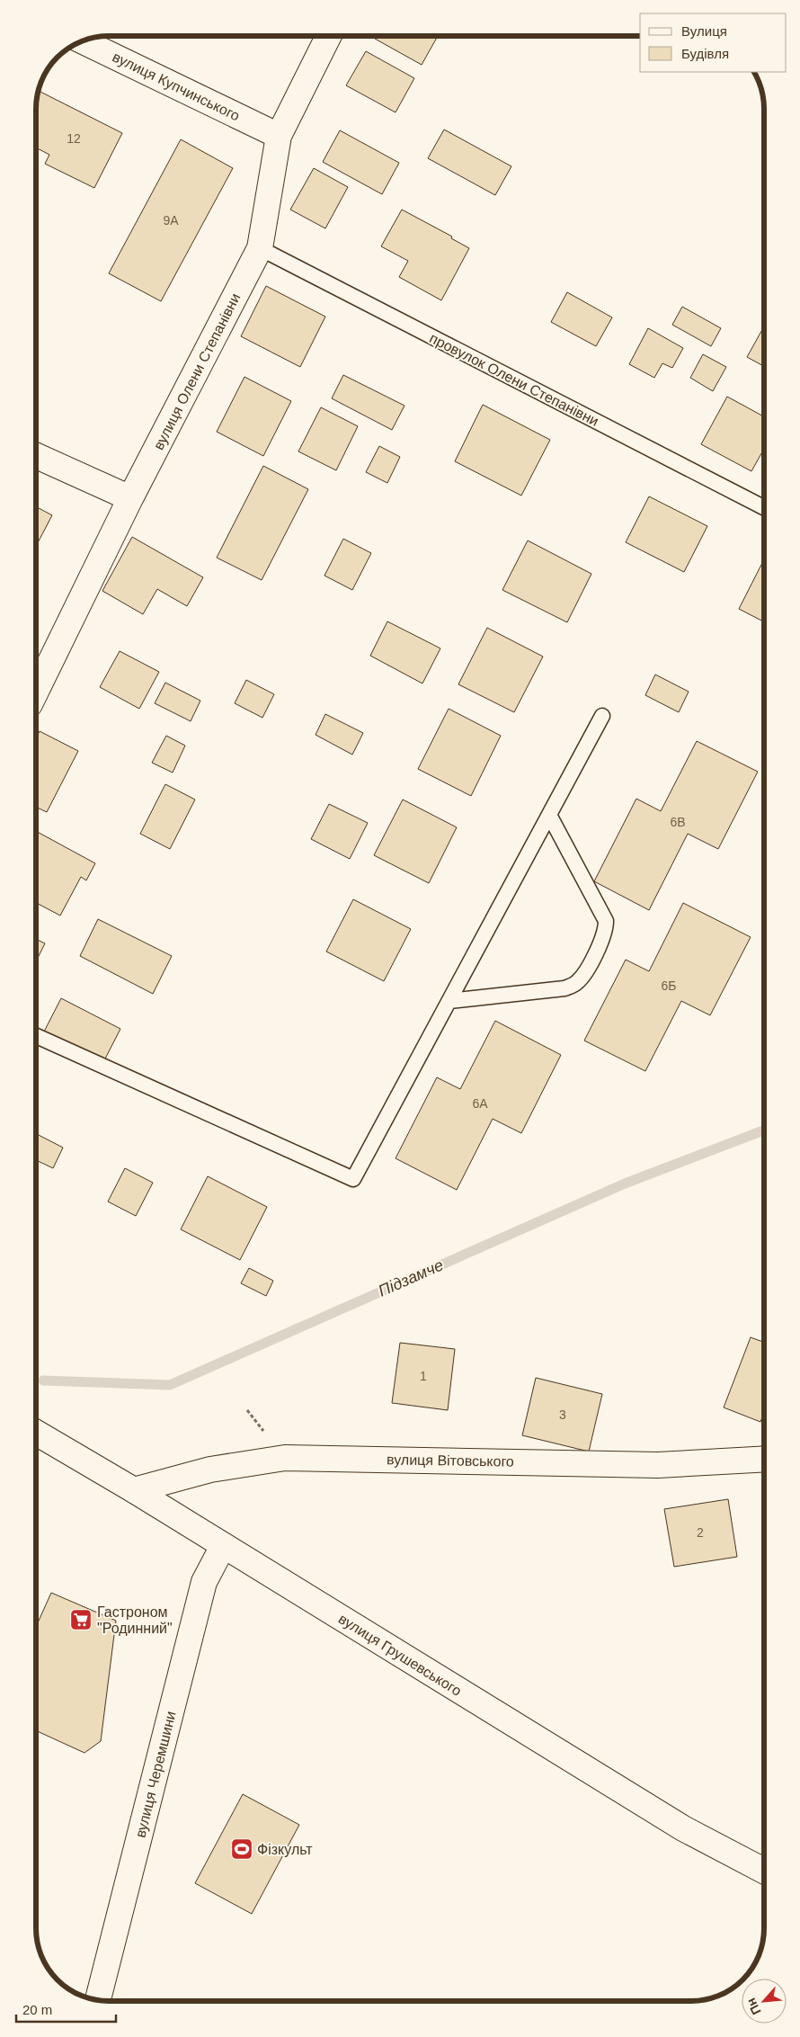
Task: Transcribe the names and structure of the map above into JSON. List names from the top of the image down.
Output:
{
  "streets": {
    "street": [
      "вулиця Купчинського",
      "вулиця Олени Степанівни",
      "вулиця Вітовського",
      "вулиця Грушевського",
      "вулиця Черемшини"
    ],
    "lane": ["провулок Олени Степанівни"]
  },
  "crossings": [
    ["вулиця Купчинського", "вулиця Олени Степанівни"],
    ["вулиця Олени Степанівни", "провулок Олени Степанівни"],
    ["вулиця Вітовського", "вулиця Грушевського"],
    ["вулиця Грушевського", "вулиця Черемшини"]
  ],
  "water": ["Підзамче"],
  "places": {
    "supermarket": ["Гастроном \"Родинний\""],
    "sports": ["Фізкульт"]
  },
  "house_numbers": [
    "12",
    "9А",
    "6В",
    "6Б",
    "6А",
    "1",
    "3",
    "2"
  ],
  "legend": ["Вулиця", "Будівля"],
  "scale_bar": "20 m",
  "north": "bottom left"
}
